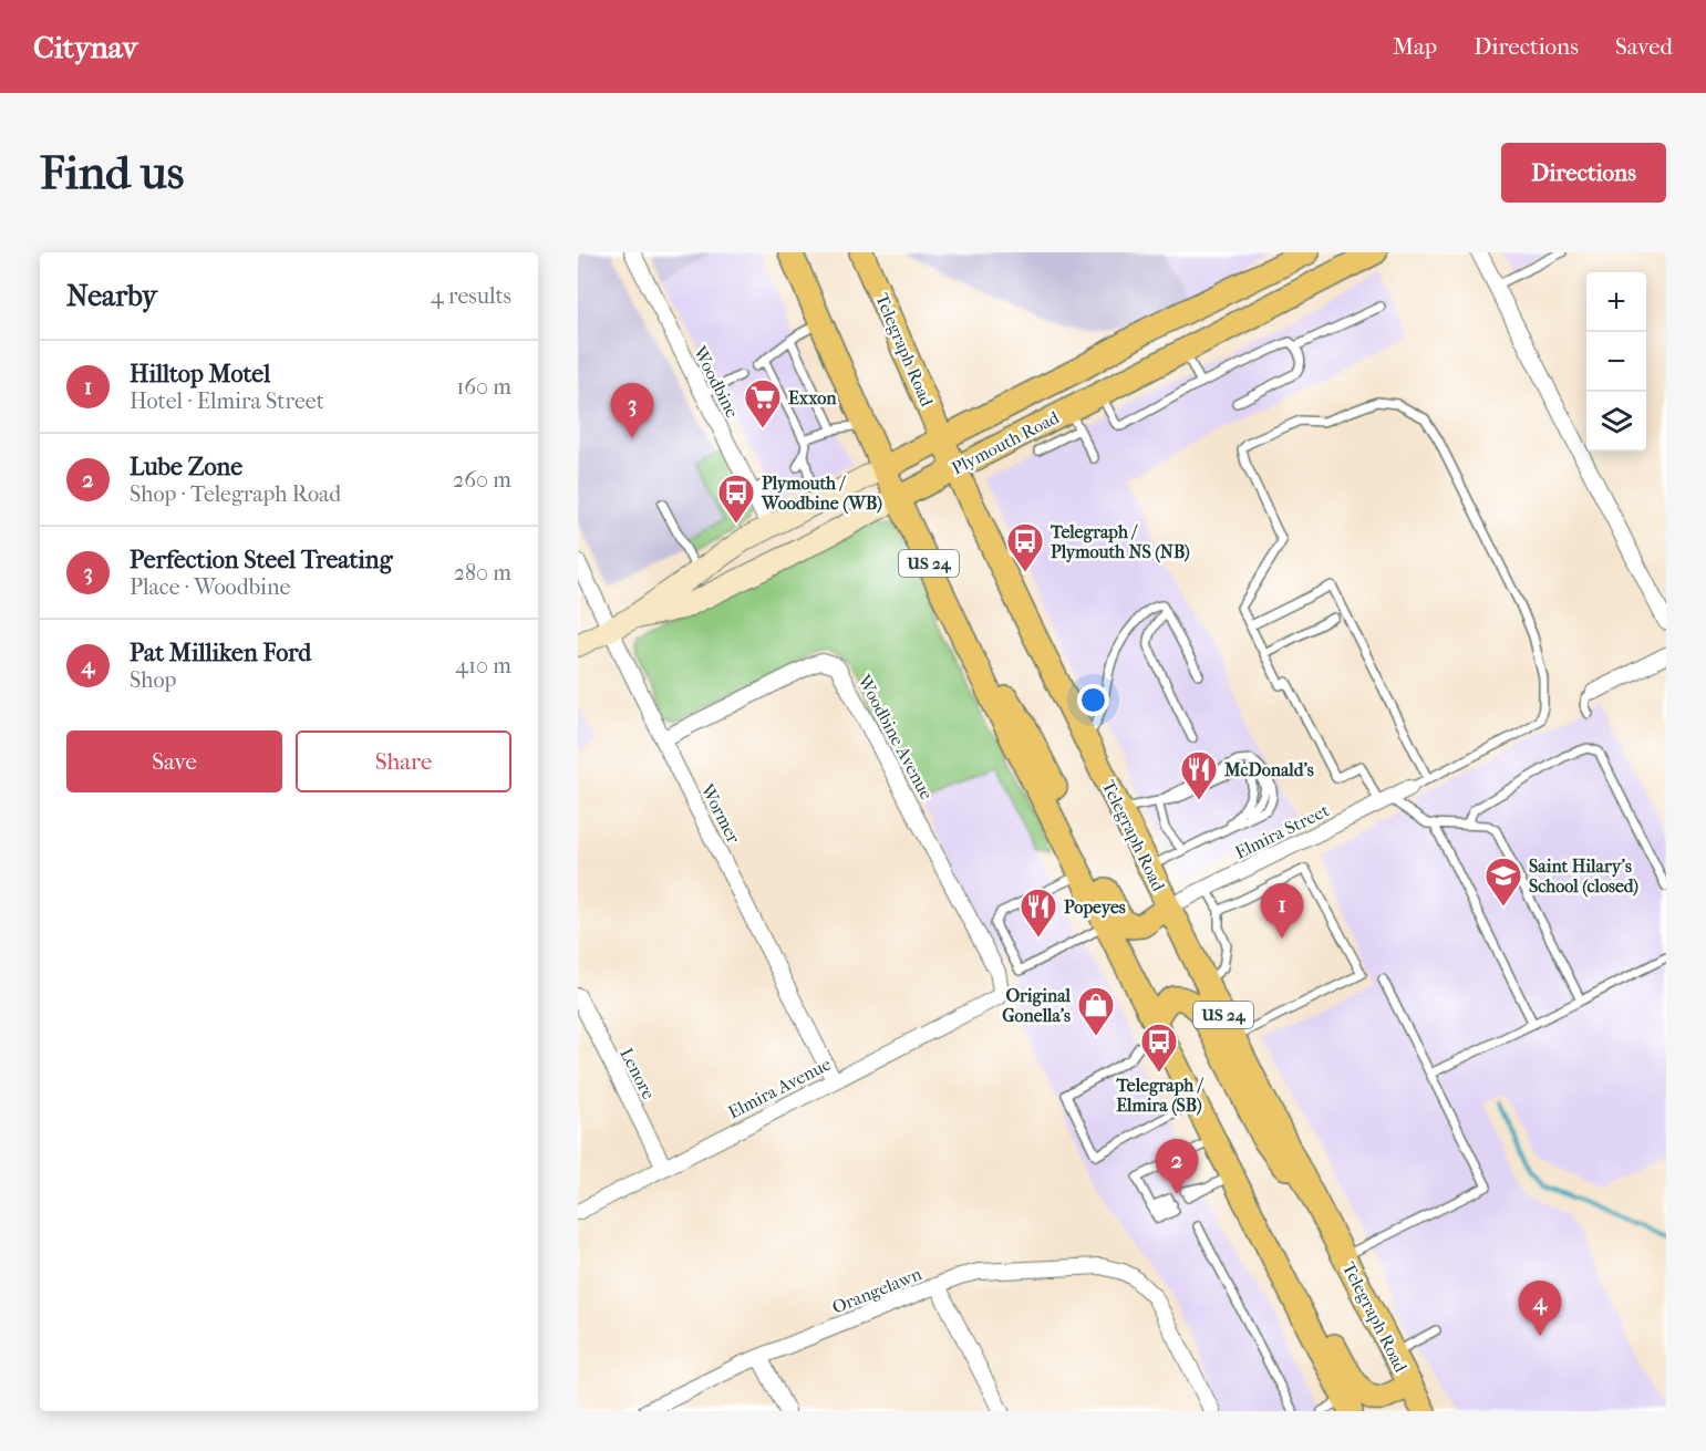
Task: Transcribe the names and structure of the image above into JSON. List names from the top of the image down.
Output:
{
  "streets": {
    "main road": ["Telegraph Road", "Plymouth Road", "US 24"],
    "street": [
      "Woodbine",
      "Woodbine Avenue",
      "Wormer",
      "Elmira Street",
      "Lenore",
      "Elmira Avenue",
      "Orangelawn"
    ]
  },
  "crossings": [
    ["Telegraph Road", "Plymouth Road"],
    ["Telegraph Road", "Elmira Street"],
    ["Woodbine", "Plymouth Road"],
    ["Plymouth Road", "US 24"],
    ["Plymouth Road", "Wormer"],
    ["Woodbine Avenue", "Wormer"],
    ["Woodbine Avenue", "Elmira Avenue"],
    ["Wormer", "Elmira Avenue"],
    ["Lenore", "Elmira Avenue"]
  ],
  "places": {
    "supermarket": ["Exxon"],
    "bus stop": ["Plymouth / Woodbine (WB)", "Telegraph / Plymouth NS (NB)", "Telegraph / Elmira (SB)"],
    "restaurant": ["McDonald's", "Popeyes"],
    "school or university": ["Saint Hilary's School (closed)"],
    "shop": ["Original Gonella's"]
  },
  "page": {
    "header": "Citynav",
    "nav": ["Map", "Directions", "Saved"],
    "buttons": [
      "Directions",
      ["Save", "Share"]
    ],
    "title": "Find us",
    "heading": ["Nearby", "4 results"],
    "map_buttons": ["+", "−"],
    "list": [
      {
        "mark": "1",
        "name": "Hilltop Motel",
        "note": "Hotel · Elmira Street",
        "value": "160 m"
      },
      {
        "mark": "2",
        "name": "Lube Zone",
        "note": "Shop · Telegraph Road",
        "value": "260 m"
      },
      {
        "mark": "3",
        "name": "Perfection Steel Treating",
        "note": "Place · Woodbine",
        "value": "280 m"
      },
      {
        "mark": "4",
        "name": "Pat Milliken Ford",
        "note": "Shop",
        "value": "410 m"
      }
    ],
    "pins": [
      "3",
      "1",
      "2",
      "4"
    ]
  }
}
